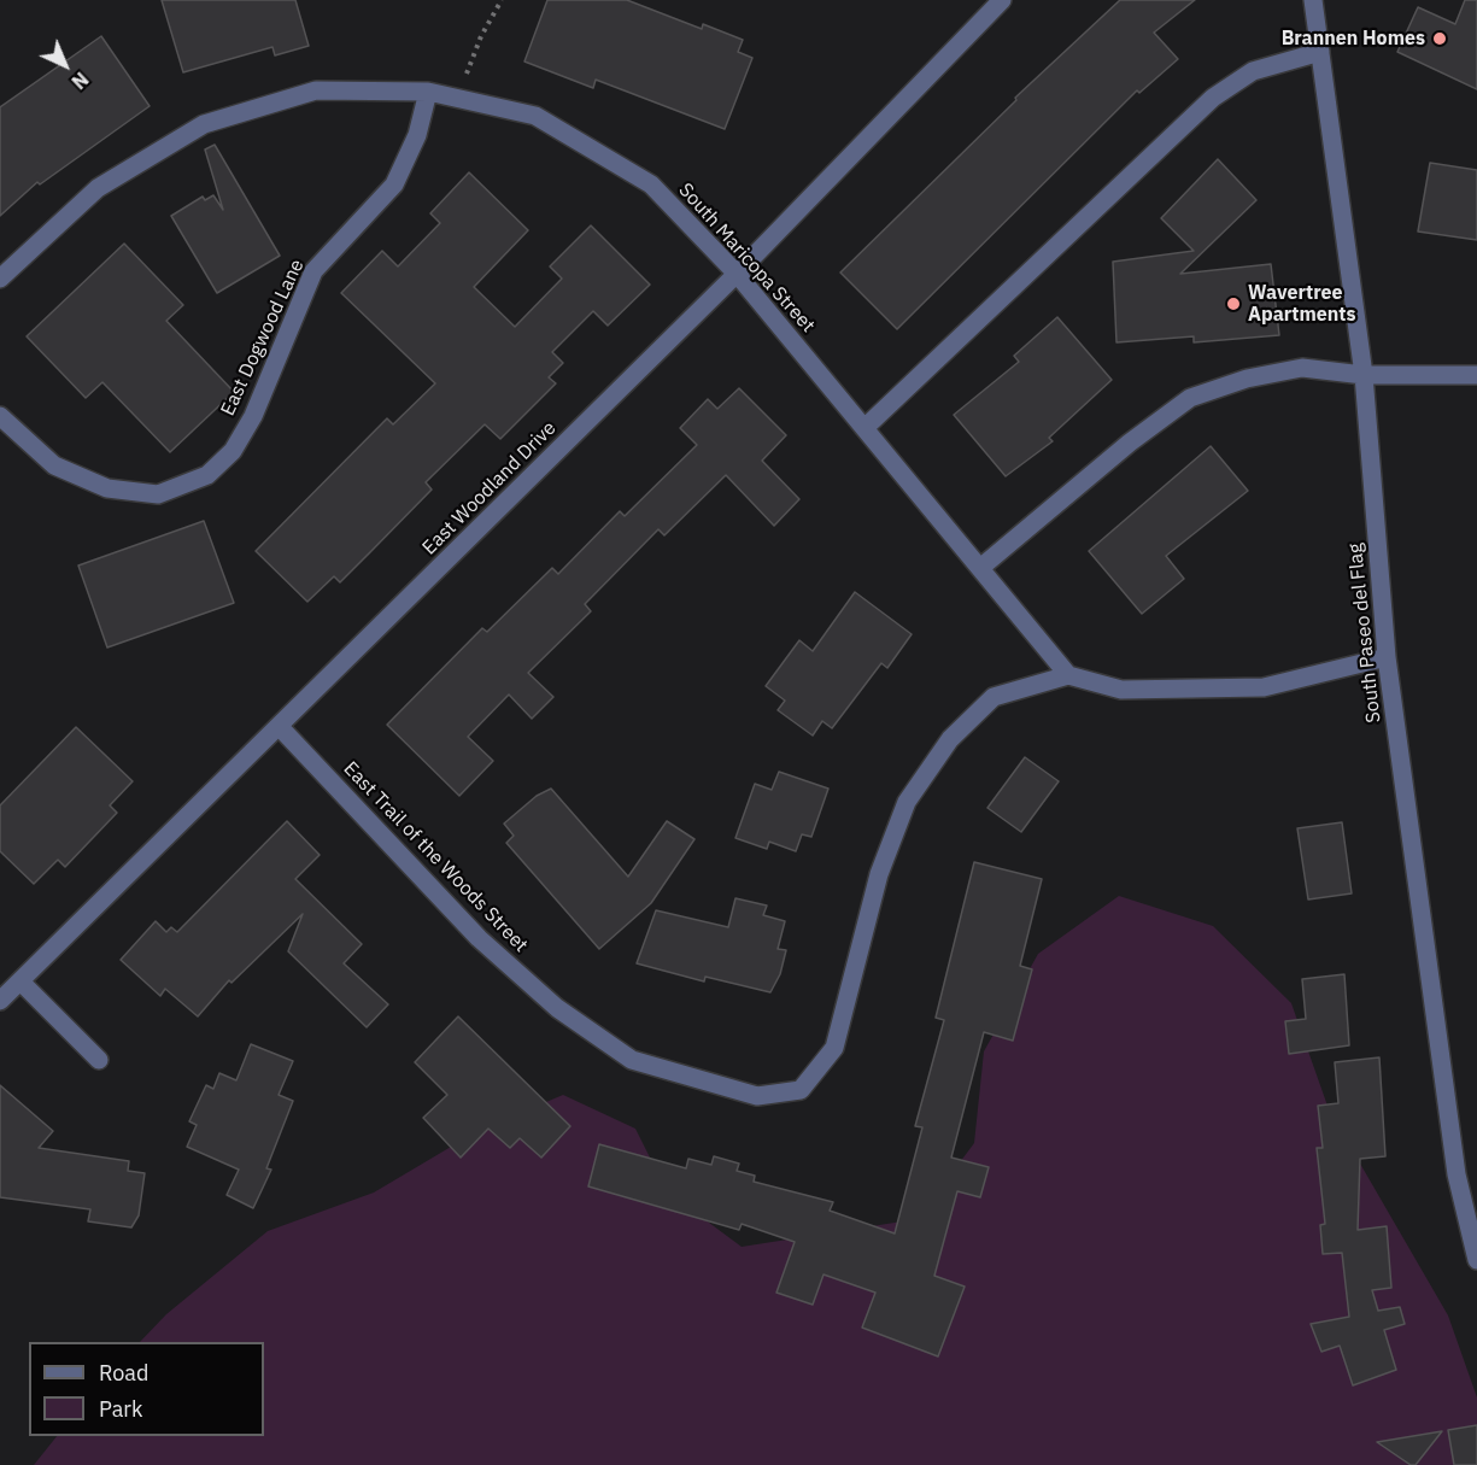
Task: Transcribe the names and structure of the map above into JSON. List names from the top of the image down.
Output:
{
  "streets": {
    "street": [
      "South Maricopa Street",
      "East Dogwood Lane",
      "East Woodland Drive",
      "South Paseo del Flag",
      "East Trail of the Woods Street"
    ]
  },
  "crossings": [
    ["South Maricopa Street", "East Dogwood Lane"],
    ["South Maricopa Street", "East Woodland Drive"],
    ["South Maricopa Street", "East Trail of the Woods Street"],
    ["East Woodland Drive", "East Trail of the Woods Street"]
  ],
  "places": ["Brannen Homes", "Wavertree Apartments"],
  "legend": ["Road", "Park"],
  "north": "bottom right"
}
